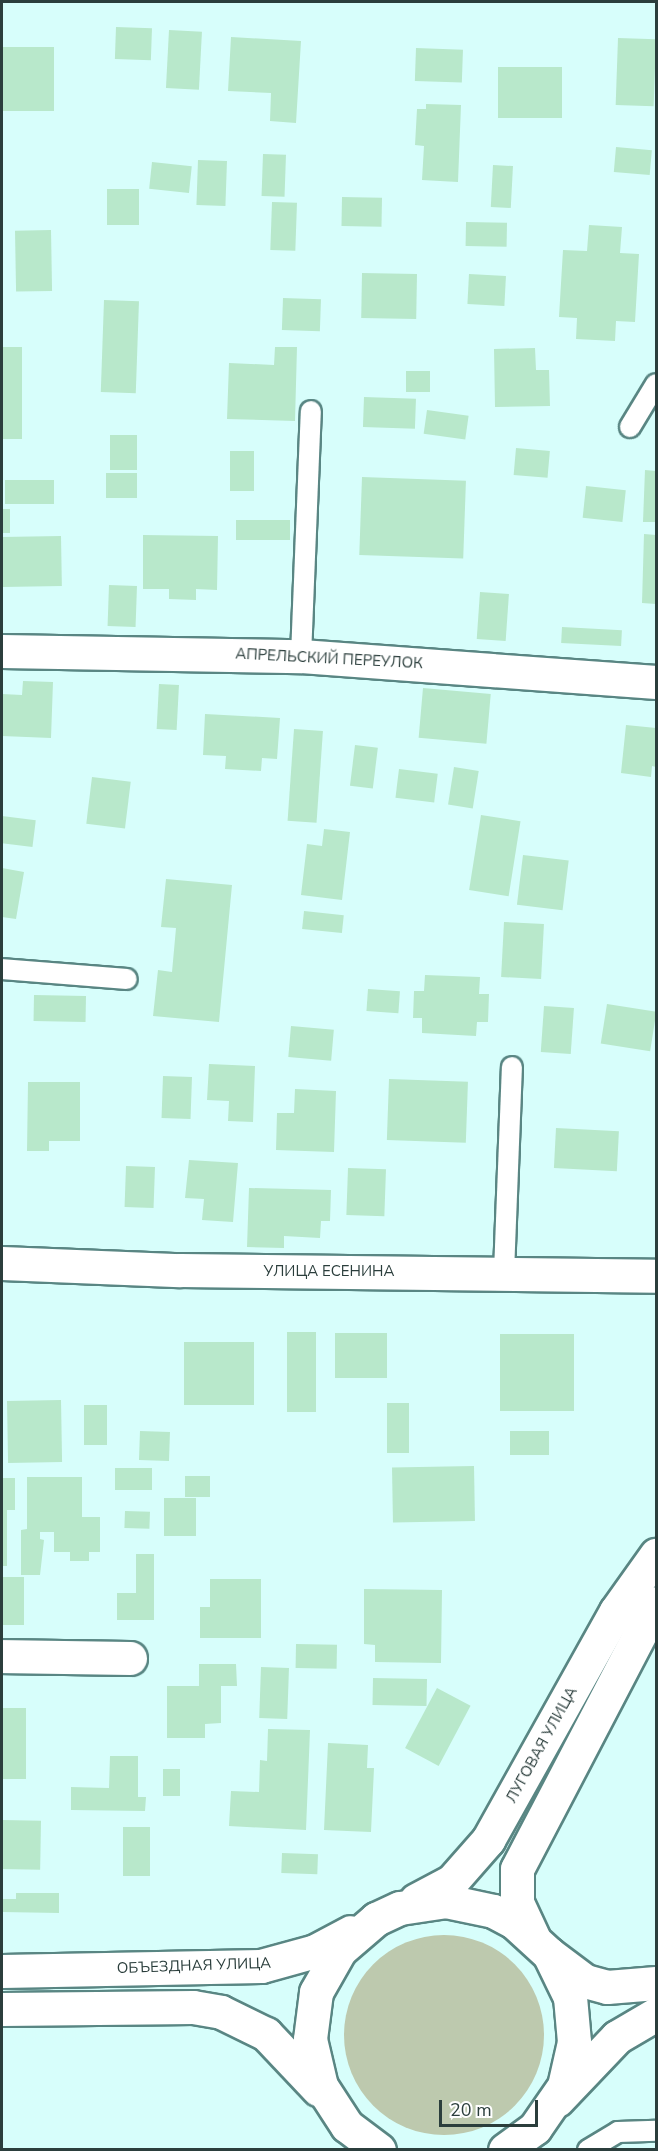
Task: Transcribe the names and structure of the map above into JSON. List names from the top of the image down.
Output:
{
  "streets": {
    "main road": [
      "АПРЕЛЬСКИЙ ПЕРЕУЛОК",
      "УЛИЦА ЕСЕНИНА",
      "ЛУГОВАЯ УЛИЦА",
      "ОБЪЕЗДНАЯ УЛИЦА"
    ]
  },
  "crossings": [
    ["ЛУГОВАЯ УЛИЦА", "ОБЪЕЗДНАЯ УЛИЦА"]
  ],
  "scale_bar": "20 m"
}
